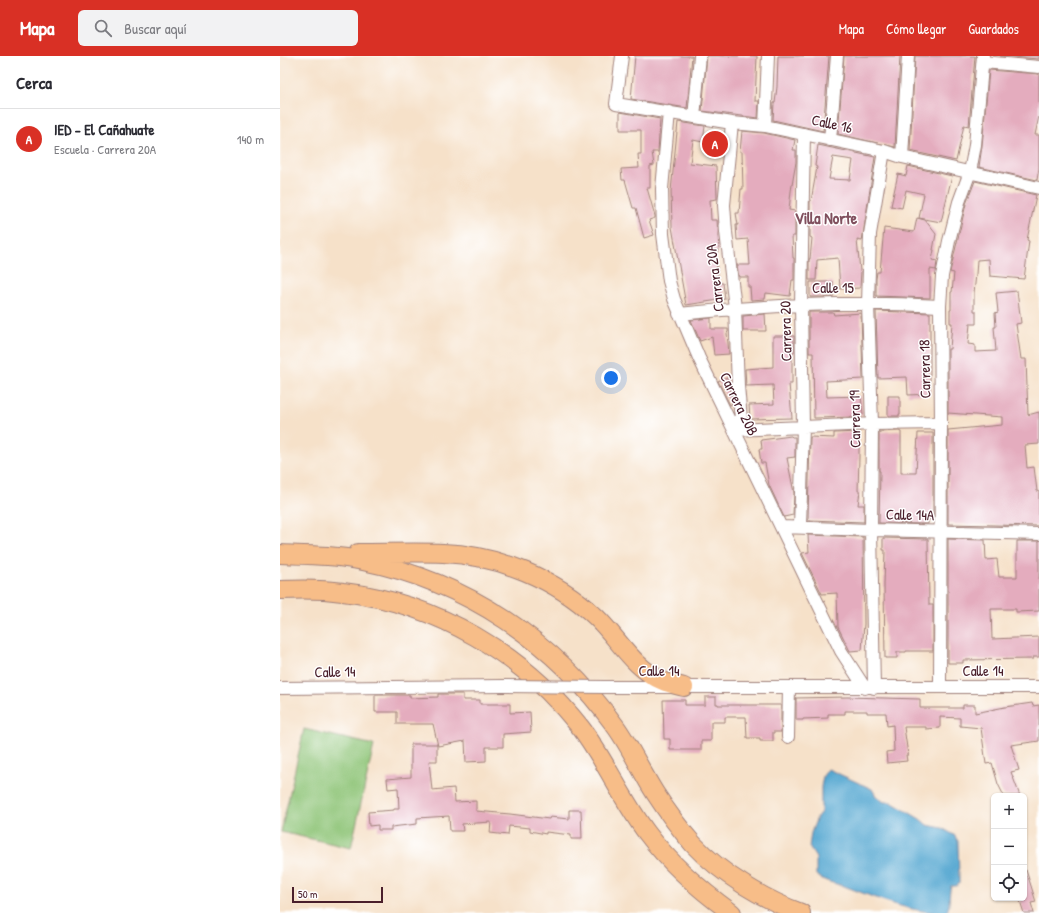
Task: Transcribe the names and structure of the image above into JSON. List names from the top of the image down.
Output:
{
  "streets": {
    "street": [
      "Calle 16",
      "Carrera 20A",
      "Calle 15",
      "Carrera 20",
      "Carrera 18",
      "Carrera 20B",
      "Carrera 19",
      "Calle 14A",
      "Calle 14"
    ]
  },
  "crossings": [
    ["Calle 16", "Carrera 20A"],
    ["Calle 16", "Carrera 20"],
    ["Calle 16", "Carrera 18"],
    ["Calle 16", "Carrera 20B"],
    ["Calle 16", "Carrera 19"],
    ["Carrera 20A", "Calle 15"],
    ["Carrera 20A", "Carrera 20B"],
    ["Calle 15", "Carrera 20"],
    ["Calle 15", "Carrera 18"],
    ["Calle 15", "Carrera 20B"],
    ["Calle 15", "Carrera 19"],
    ["Carrera 20", "Calle 14A"],
    ["Carrera 18", "Calle 14A"],
    ["Carrera 18", "Calle 14"],
    ["Carrera 20B", "Carrera 19"],
    ["Carrera 20B", "Calle 14A"],
    ["Carrera 20B", "Calle 14"],
    ["Carrera 19", "Calle 14A"],
    ["Carrera 19", "Calle 14"]
  ],
  "districts": ["Villa Norte"],
  "scale_bar": "50 m",
  "page": {
    "header": "Mapa",
    "search": "Buscar aquí",
    "nav": ["Mapa", "Cómo llegar", "Guardados"],
    "heading": "Cerca",
    "list": [
      {
        "mark": "A",
        "name": "IED - El Cañahuate",
        "note": "Escuela · Carrera 20A",
        "value": "140 m"
      }
    ],
    "pins": "A",
    "map_buttons": ["+", "−"],
    "scale": "50 m"
  }
}
